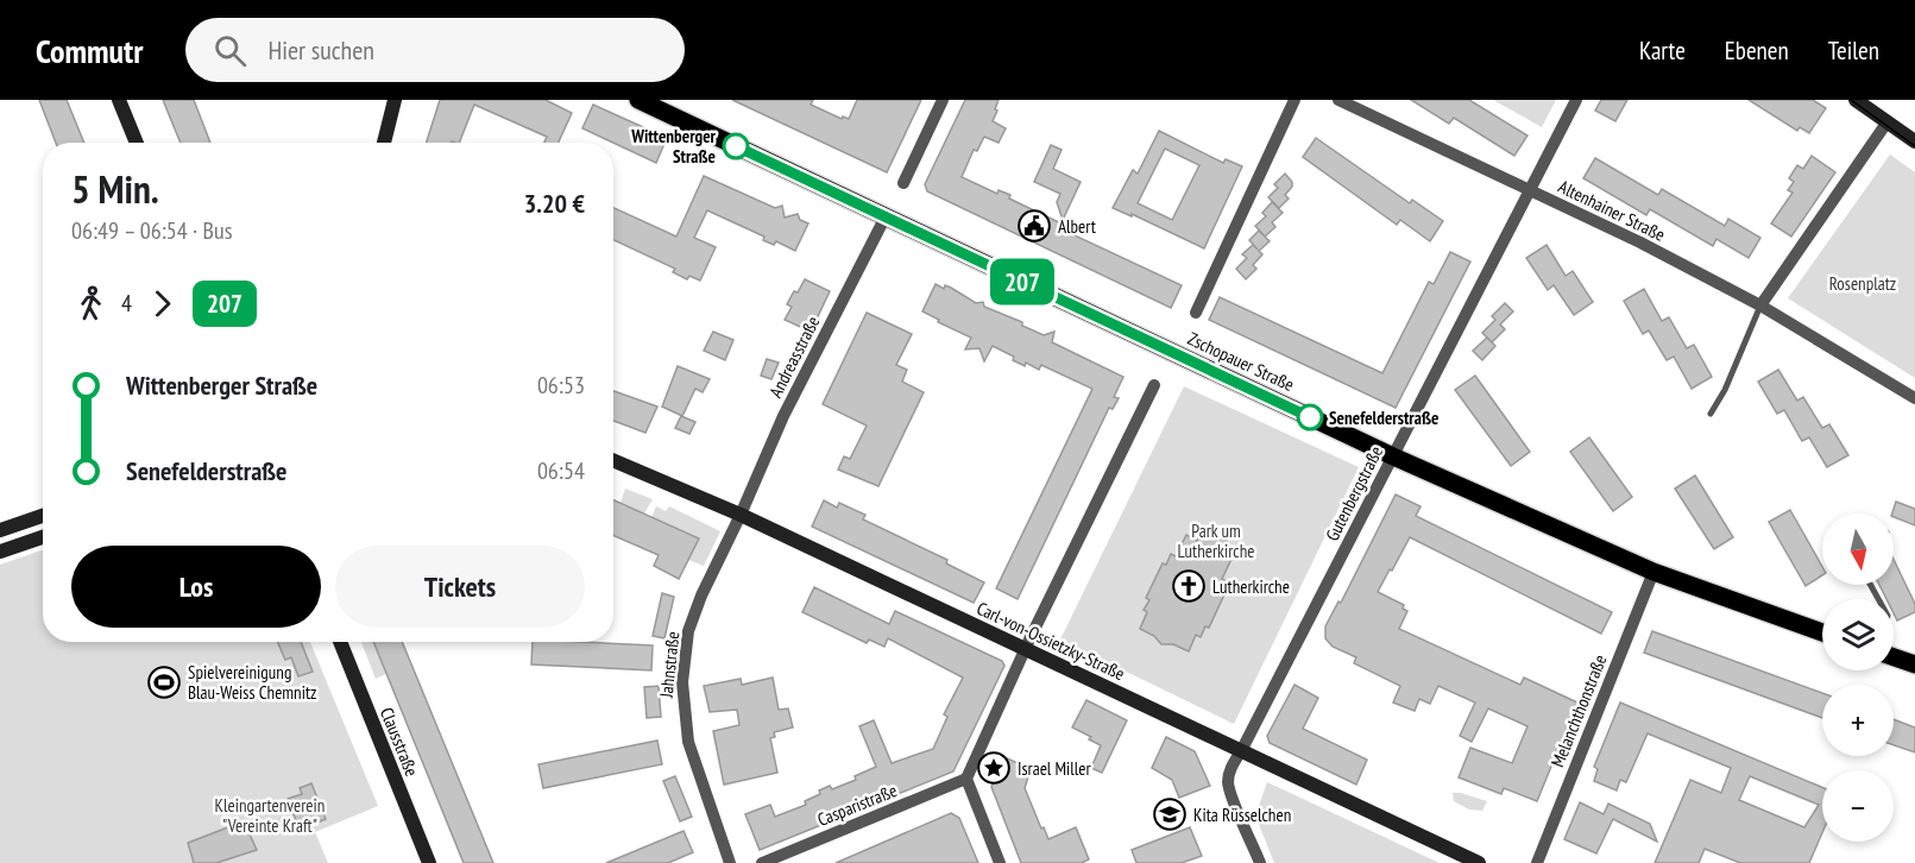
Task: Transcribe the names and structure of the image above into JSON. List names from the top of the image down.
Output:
{
  "streets": {
    "main road": ["Zschopauer Straße"],
    "street": [
      "Altenhainer Straße",
      "Andreasstraße",
      "Gutenbergstraße",
      "Carl-von-Ossietzky-Straße",
      "Jahnstraße",
      "Melanchthonstraße",
      "Clausstraße",
      "Casparistraße"
    ]
  },
  "crossings": [
    ["Altenhainer Straße", "Gutenbergstraße"],
    ["Andreasstraße", "Zschopauer Straße"],
    ["Andreasstraße", "Carl-von-Ossietzky-Straße"],
    ["Andreasstraße", "Jahnstraße"],
    ["Zschopauer Straße", "Gutenbergstraße"],
    ["Zschopauer Straße", "Melanchthonstraße"],
    ["Gutenbergstraße", "Carl-von-Ossietzky-Straße"],
    ["Carl-von-Ossietzky-Straße", "Jahnstraße"]
  ],
  "parks": ["Rosenplatz", "Park um Lutherkirche", "Kleingartenverein \"Vereinte Kraft\""],
  "places": {
    "other": ["Wittenberger Straße", "Senefelderstraße"],
    "public building": ["Albert"],
    "church": ["Lutherkirche"],
    "sports": ["Spielvereinigung Blau-Weiss Chemnitz"],
    "place": ["Israel Miller"],
    "school or university": ["Kita Rüsselchen"]
  },
  "lines": ["bus line 207"],
  "north": "bottom",
  "page": {
    "header": "Commutr",
    "search": "Hier suchen",
    "nav": ["Karte", "Ebenen", "Teilen"],
    "on_map": "207",
    "heading": ["5 Min.", "06:49 – 06:54 · Bus", "3.20 €"],
    "legs": ["4", "207"],
    "list": [
      {
        "name": "Wittenberger Straße",
        "value": "06:53"
      },
      {
        "name": "Senefelderstraße",
        "value": "06:54"
      }
    ],
    "map_buttons": ["+", "−"],
    "buttons": ["Los", "Tickets"]
  }
}
